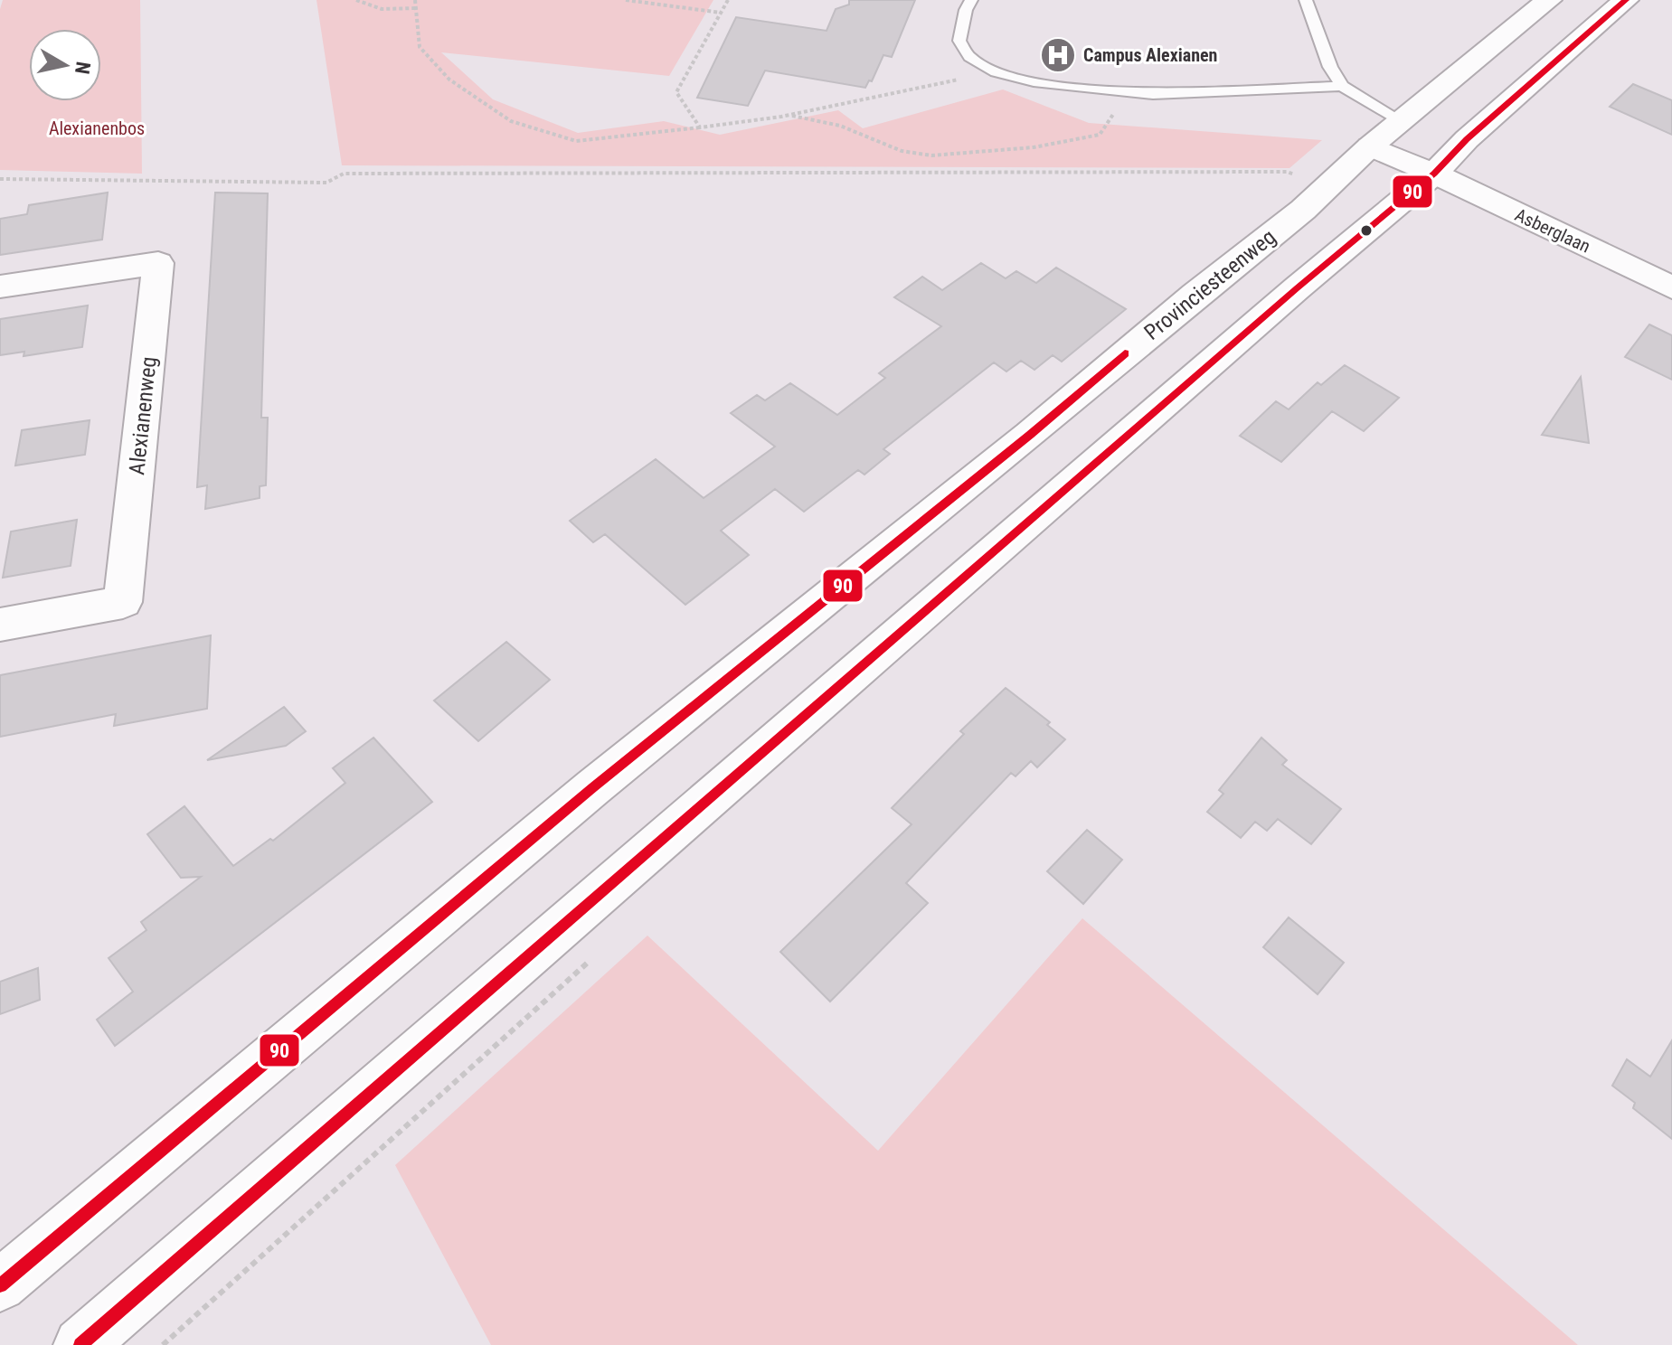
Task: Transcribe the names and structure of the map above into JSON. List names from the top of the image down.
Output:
{
  "streets": {
    "main road": ["Asberglaan", "Provinciesteenweg", "Alexianenweg"]
  },
  "crossings": [
    ["Asberglaan", "Provinciesteenweg"]
  ],
  "parks": ["Alexianenbos"],
  "places": {
    "hospital": ["Campus Alexianen"]
  },
  "lines": ["transit line 90"],
  "north": "right"
}
